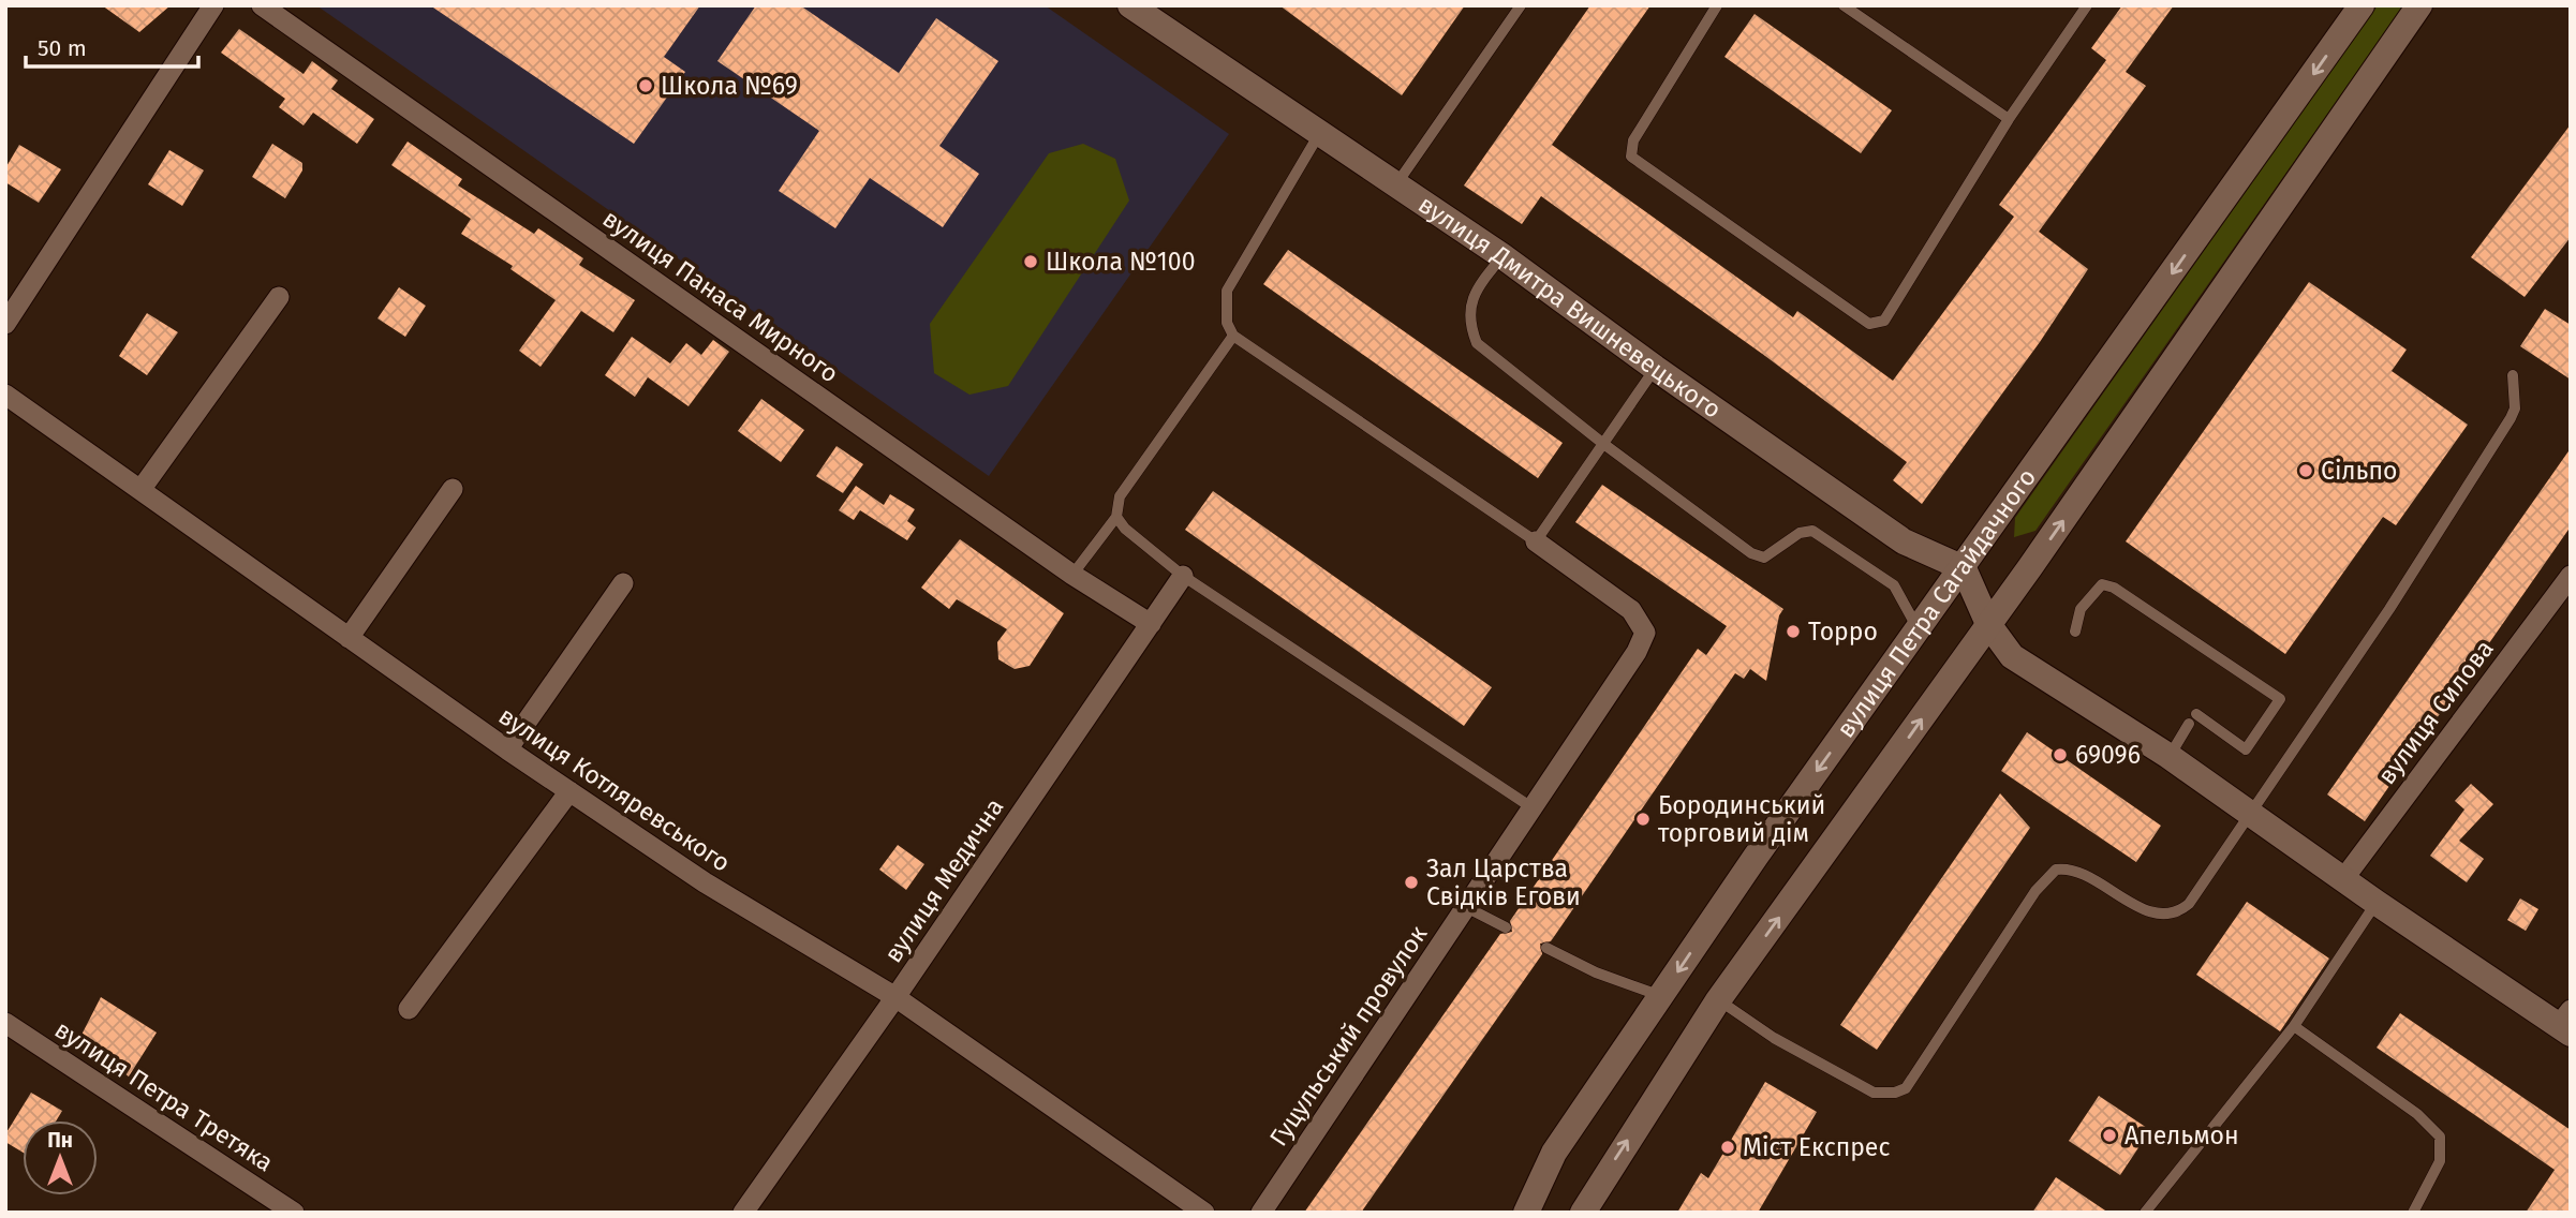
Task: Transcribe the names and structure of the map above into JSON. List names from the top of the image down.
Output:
{
  "streets": {
    "street": [
      "вулиця Панаса Мирного",
      "вулиця Дмитра Вишневецького",
      "вулиця Петра Сагайдачного",
      "вулиця Силова",
      "вулиця Котляревського",
      "вулиця Медична",
      "Гуцульський провулок",
      "вулиця Петра Третяка"
    ]
  },
  "crossings": [
    ["вулиця Панаса Мирного", "вулиця Медична"],
    ["вулиця Дмитра Вишневецького", "вулиця Петра Сагайдачного"],
    ["вулиця Котляревського", "вулиця Медична"]
  ],
  "places": [
    "Школа №69",
    "Школа №100",
    "Сільпо",
    "Торро",
    "69096",
    "Бородинський торговий дім",
    "Зал Царства Свiдкiв Егови",
    "Апельмон",
    "Міст Експрес"
  ],
  "scale_bar": "50 m",
  "north": "top"
}
